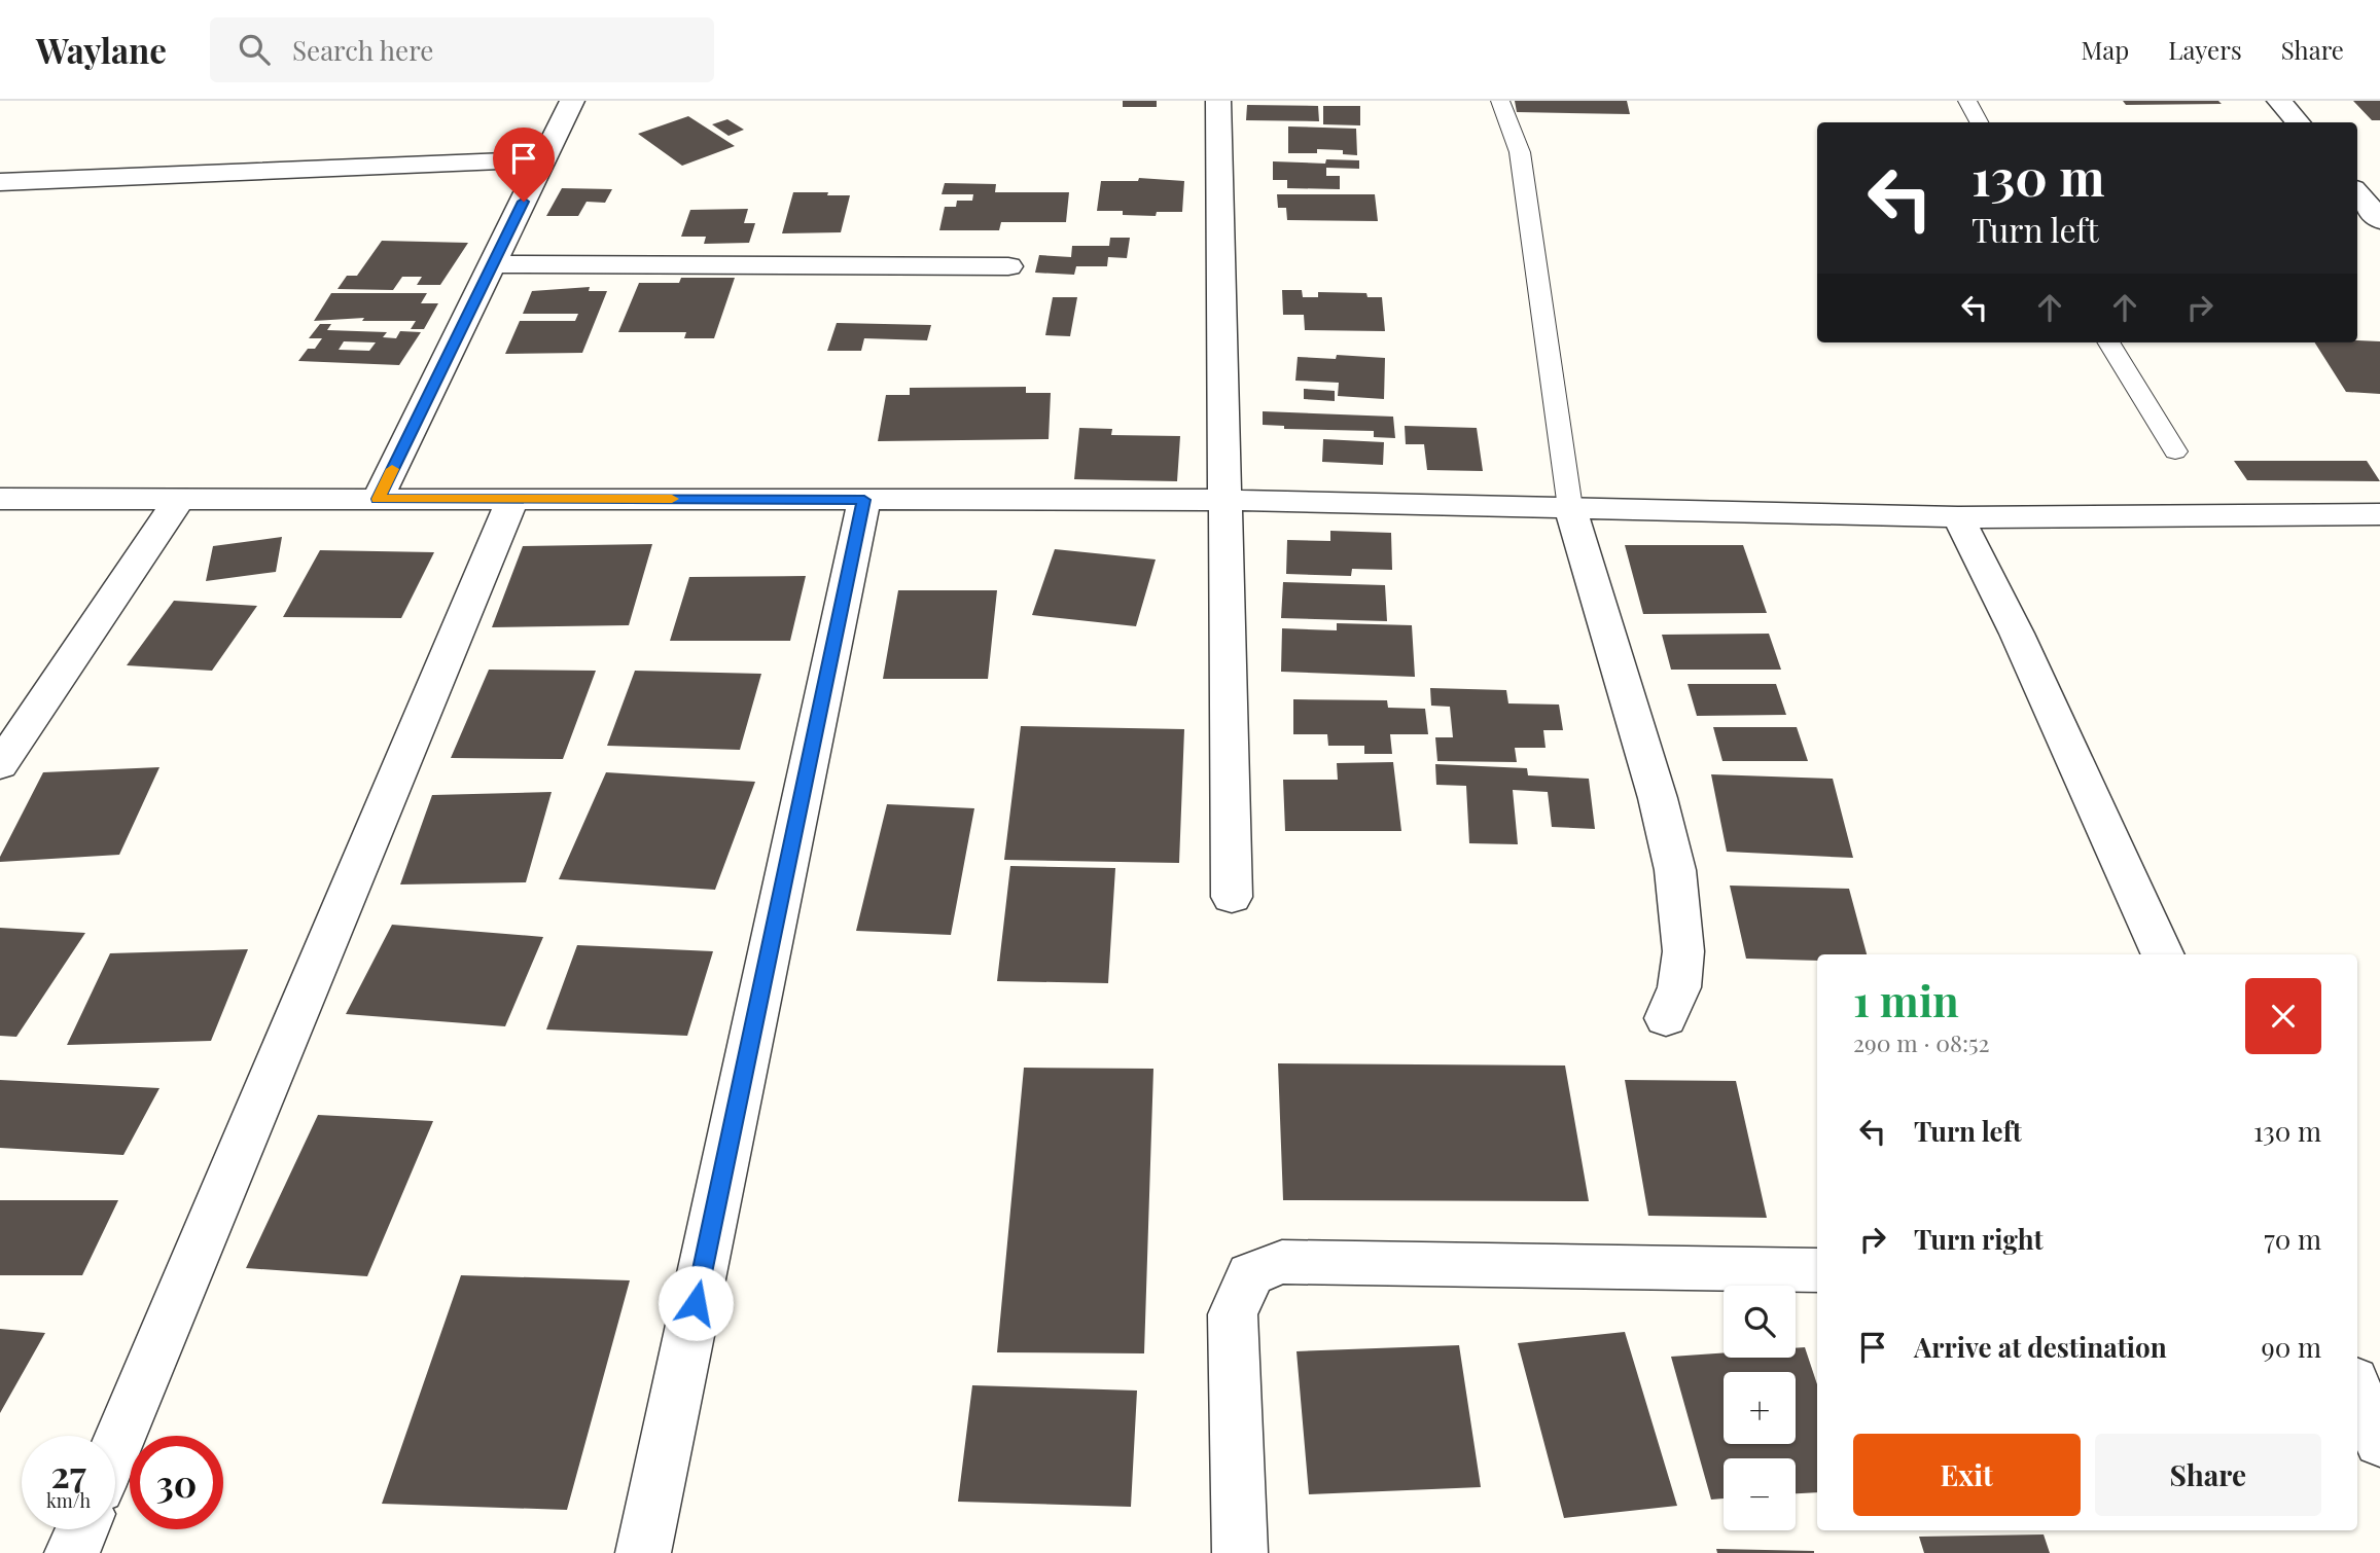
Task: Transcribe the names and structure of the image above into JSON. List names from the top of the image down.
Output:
{
  "page": {
    "header": "Waylane",
    "search": "Search here",
    "nav": ["Map", "Layers", "Share"],
    "turn": ["130 m", "Turn left"],
    "heading": ["1 min", "290 m · 08:52"],
    "list": [
      {
        "name": "Turn left",
        "value": "130 m"
      },
      {
        "name": "Turn right",
        "value": "70 m"
      },
      {
        "name": "Arrive at destination",
        "value": "90 m"
      }
    ],
    "map_buttons": ["+", "−"],
    "buttons": ["Exit", "Share"],
    "speed": "27 km/h",
    "limit": "30"
  }
}
